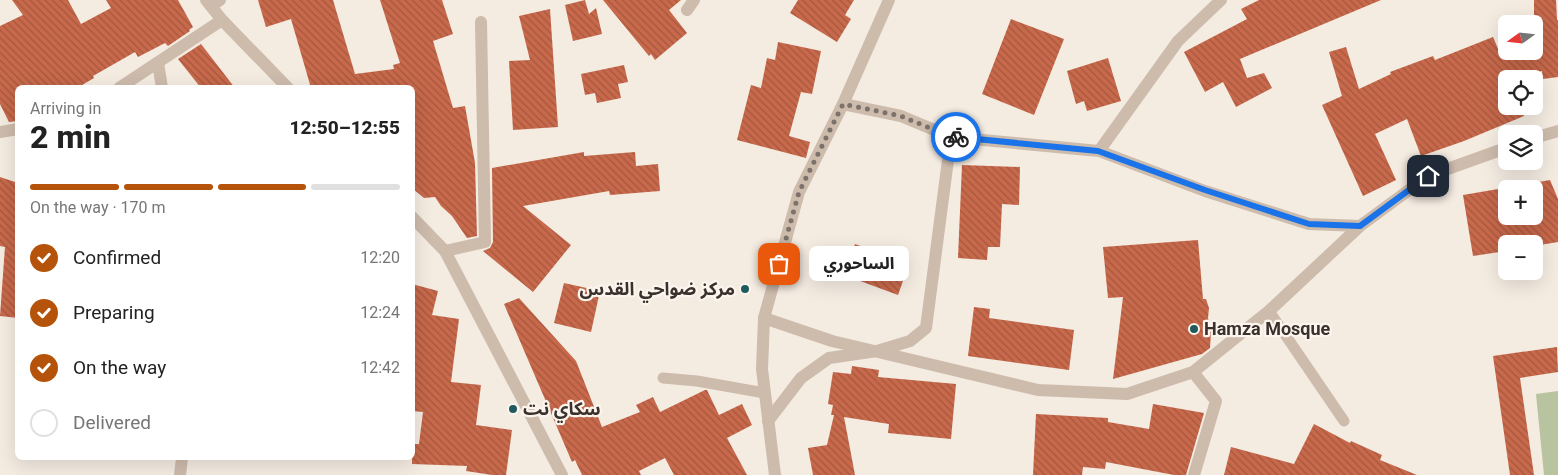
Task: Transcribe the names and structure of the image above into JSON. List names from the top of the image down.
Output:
{
  "places": [
    "الساحوري",
    "مركز ضواحي القدس",
    "Hamza Mosque",
    "سكاي نت"
  ],
  "north": "left",
  "page": {
    "map_buttons": ["+", "−"],
    "heading": ["2 min", "Arriving in", "12:50–12:55"],
    "bar": "On the way · 170 m",
    "list": [
      ["Confirmed", "12:20"],
      ["Preparing", "12:24"],
      ["On the way", "12:42"],
      "Delivered"
    ],
    "bubble": "الساحوري"
  }
}
